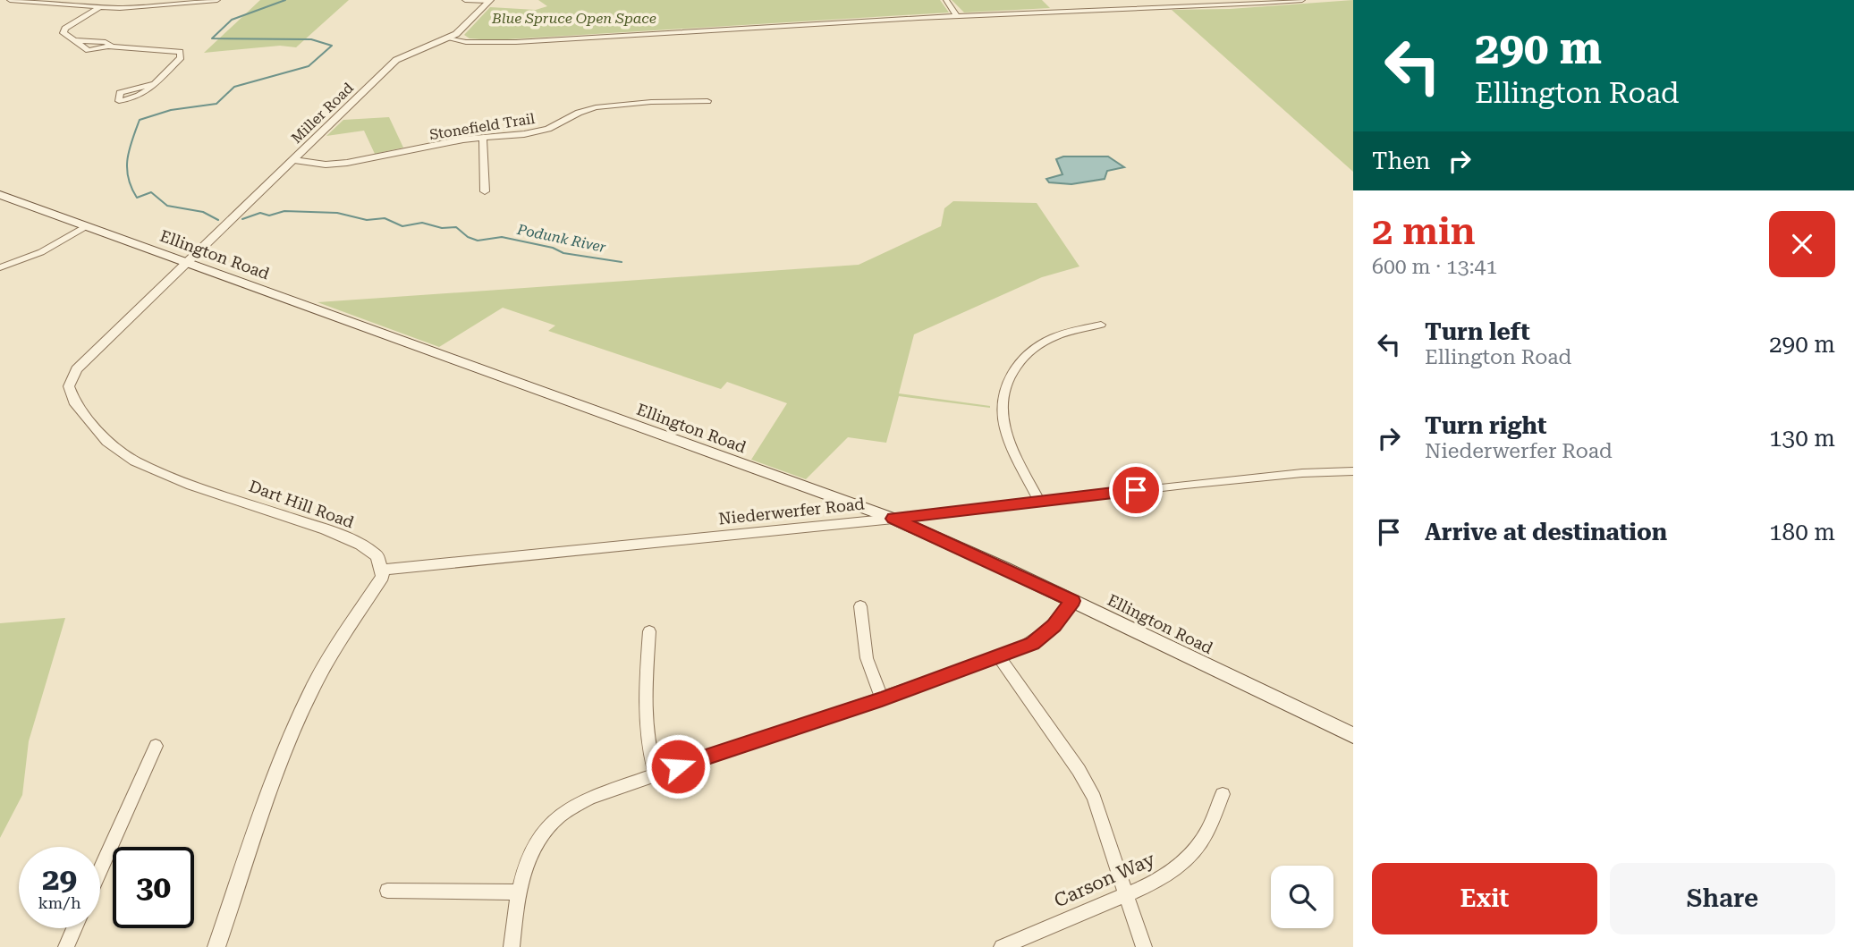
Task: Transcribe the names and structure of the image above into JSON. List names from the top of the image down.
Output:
{
  "streets": {
    "main road": ["Ellington Road"],
    "street": [
      "Miller Road",
      "Stonefield Trail",
      "Dart Hill Road",
      "Niederwerfer Road",
      "Carson Way"
    ]
  },
  "crossings": [
    ["Miller Road", "Stonefield Trail"],
    ["Miller Road", "Ellington Road"],
    ["Miller Road", "Dart Hill Road"],
    ["Ellington Road", "Dart Hill Road"],
    ["Ellington Road", "Niederwerfer Road"],
    ["Dart Hill Road", "Niederwerfer Road"]
  ],
  "water": ["Podunk River"],
  "parks": ["Blue Spruce Open Space"],
  "page": {
    "turn": ["290 m", "Ellington Road"],
    "then": "Then",
    "heading": ["2 min", "600 m · 13:41"],
    "list": [
      {
        "name": "Turn left",
        "note": "Ellington Road",
        "value": "290 m"
      },
      {
        "name": "Turn right",
        "note": "Niederwerfer Road",
        "value": "130 m"
      },
      {
        "name": "Arrive at destination",
        "value": "180 m"
      }
    ],
    "speed": "29 km/h",
    "limit": "30",
    "buttons": ["Exit", "Share"]
  }
}
